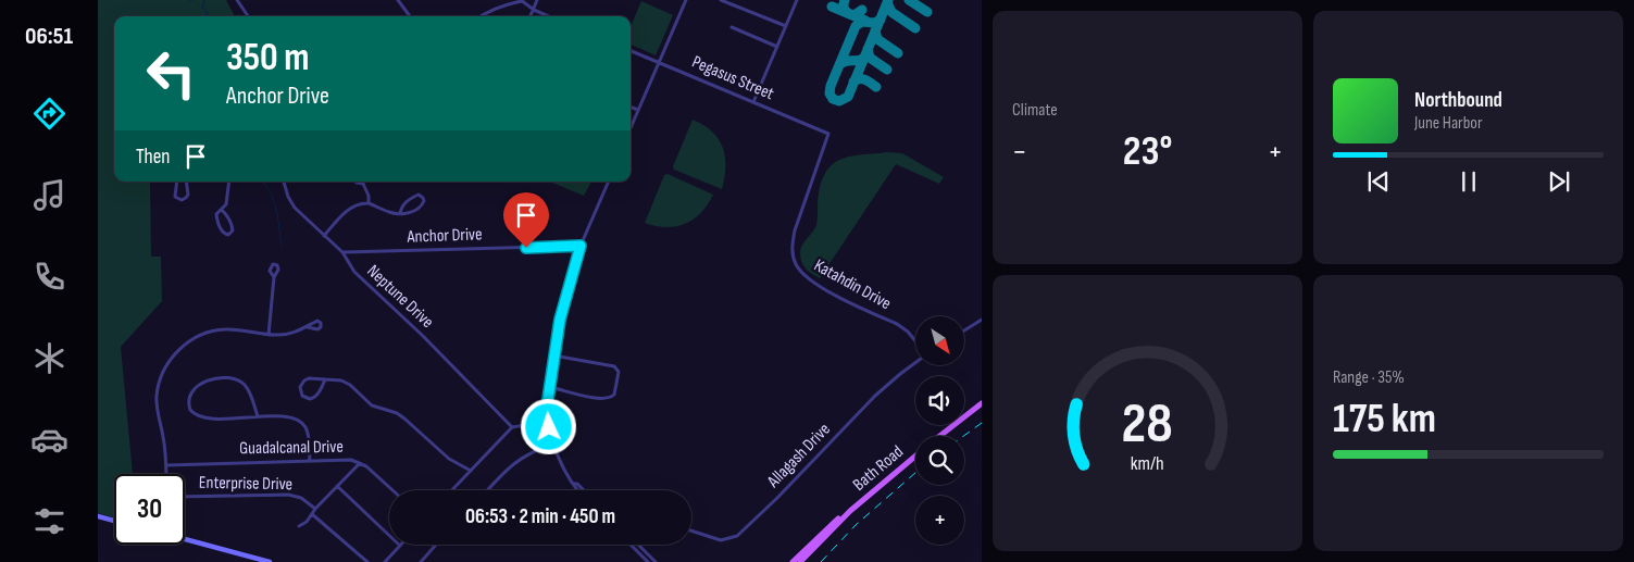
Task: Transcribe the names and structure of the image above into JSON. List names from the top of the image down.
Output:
{
  "streets": {
    "main road": ["Bath Road"],
    "street": [
      "Pegasus Street",
      "Anchor Drive",
      "Katahdin Drive",
      "Neptune Drive",
      "Guadalcanal Drive",
      "Allagash Drive",
      "Enterprise Drive"
    ]
  },
  "crossings": [
    ["Pegasus Street", "Katahdin Drive"],
    ["Anchor Drive", "Neptune Drive"]
  ],
  "north": "bottom right",
  "page": {
    "tabs": "06:51",
    "tile": [
      "Climate",
      ["Range · 35%", "175 km"]
    ],
    "turn": ["350 m", "Anchor Drive"],
    "song": ["Northbound", "June Harbor"],
    "heat": ["−", "23°", "+"],
    "then": "Then",
    "map_buttons": "+",
    "limit": "30",
    "trip": "06:53 · 2 min · 450 m",
    "gauge": ["28", "km/h"]
  }
}
